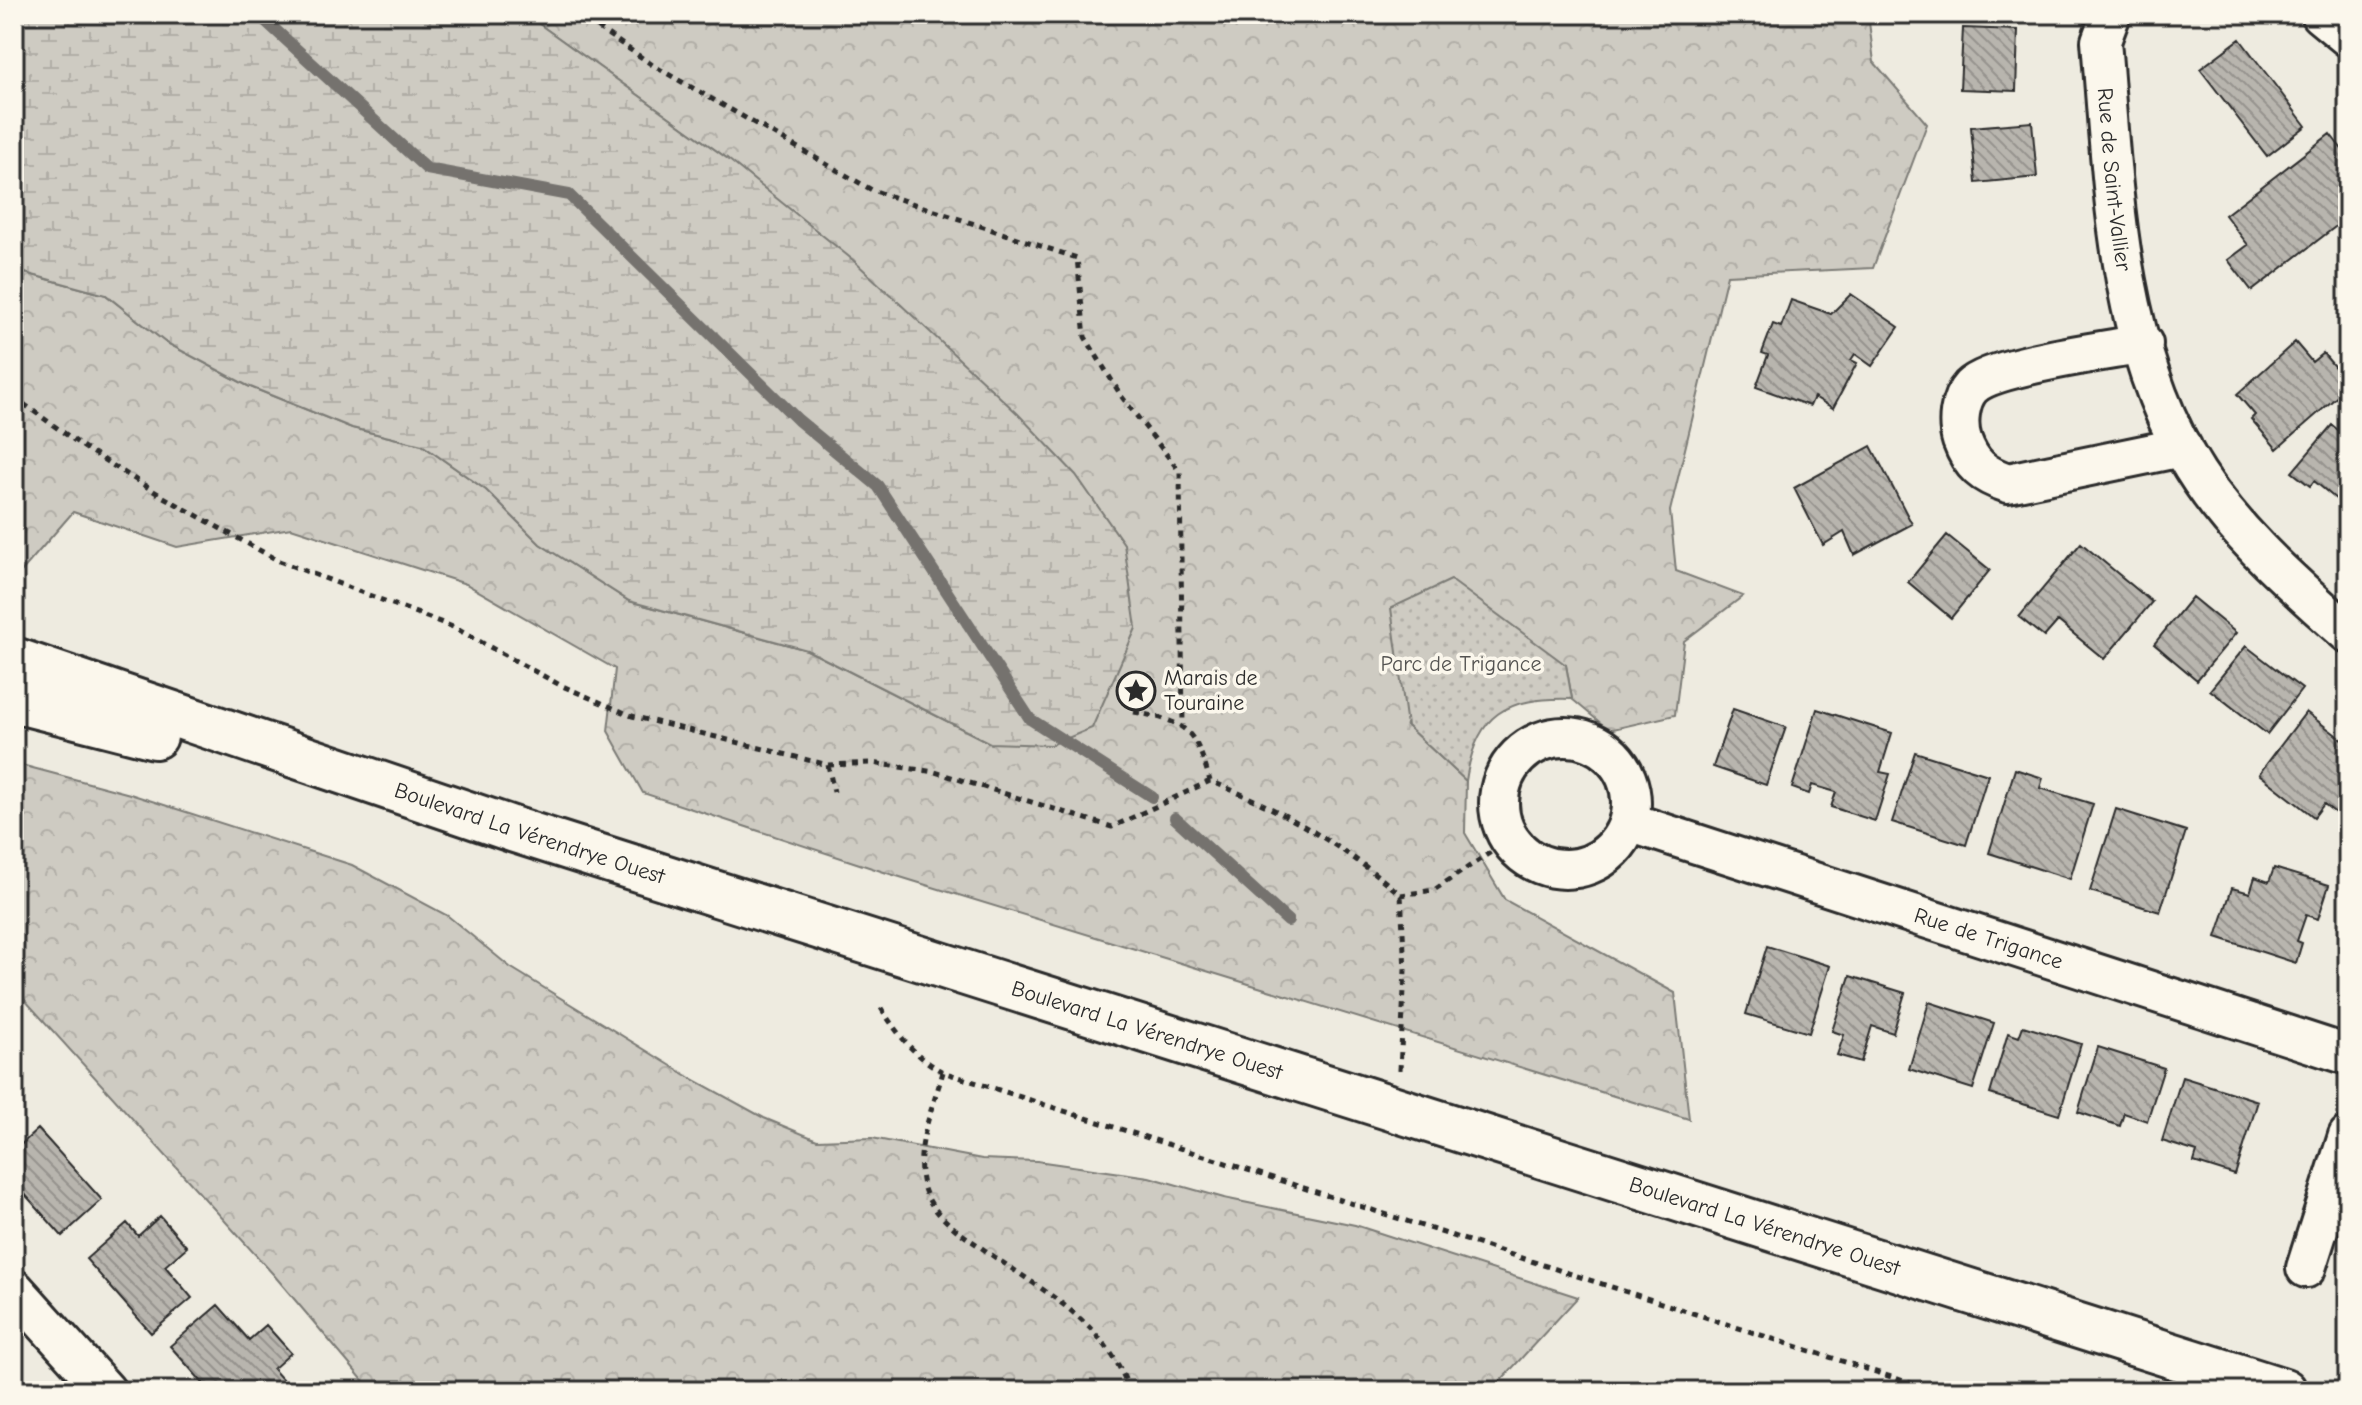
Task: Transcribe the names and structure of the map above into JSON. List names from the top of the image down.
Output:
{
  "streets": {
    "main road": ["Boulevard La Vérendrye Ouest"],
    "street": ["Rue de Saint-Vallier", "Rue de Trigance"]
  },
  "parks": ["Parc de Trigance"],
  "places": {
    "place": ["Marais de Touraine"]
  }
}
